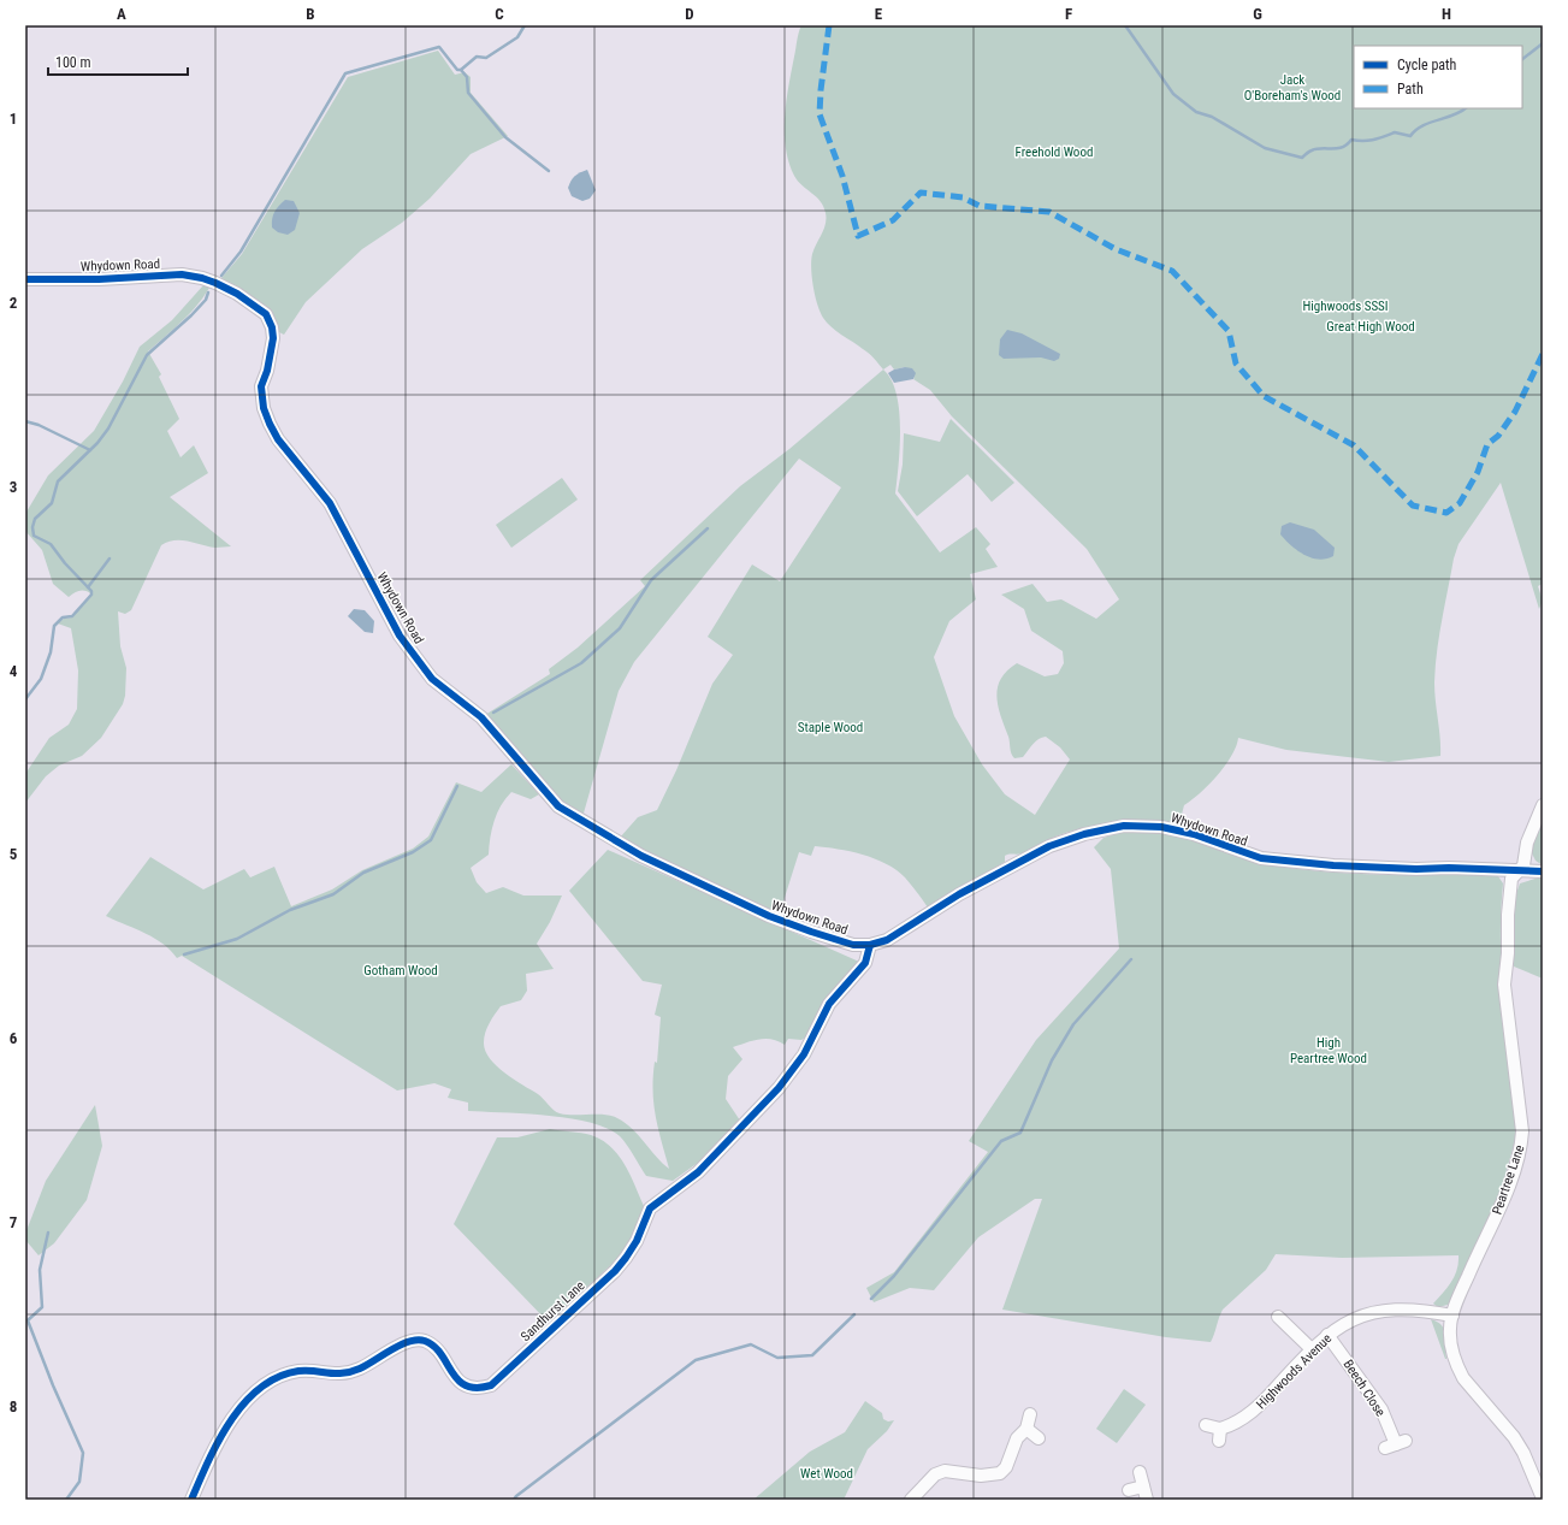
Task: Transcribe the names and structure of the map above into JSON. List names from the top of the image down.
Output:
{
  "streets": {
    "street": [
      "Whydown Road",
      "Peartree Lane",
      "Sandhurst Lane",
      "Highwoods Avenue",
      "Beech Close"
    ]
  },
  "crossings": [
    ["Whydown Road", "Peartree Lane"],
    ["Whydown Road", "Sandhurst Lane"],
    ["Peartree Lane", "Highwoods Avenue"],
    ["Highwoods Avenue", "Beech Close"]
  ],
  "parks": [
    "Jack O'Boreham's Wood",
    "Freehold Wood",
    "Highwoods SSSI",
    "Great High Wood",
    "Staple Wood",
    "Gotham Wood",
    "High Peartree Wood",
    "Wet Wood"
  ],
  "legend": ["Cycle path", "Path"],
  "scale_bar": "100 m",
  "grid": {
    "columns": [
      "A",
      "B",
      "C",
      "D",
      "E",
      "F",
      "G",
      "H"
    ],
    "rows": [
      "1",
      "2",
      "3",
      "4",
      "5",
      "6",
      "7",
      "8"
    ]
  }
}
